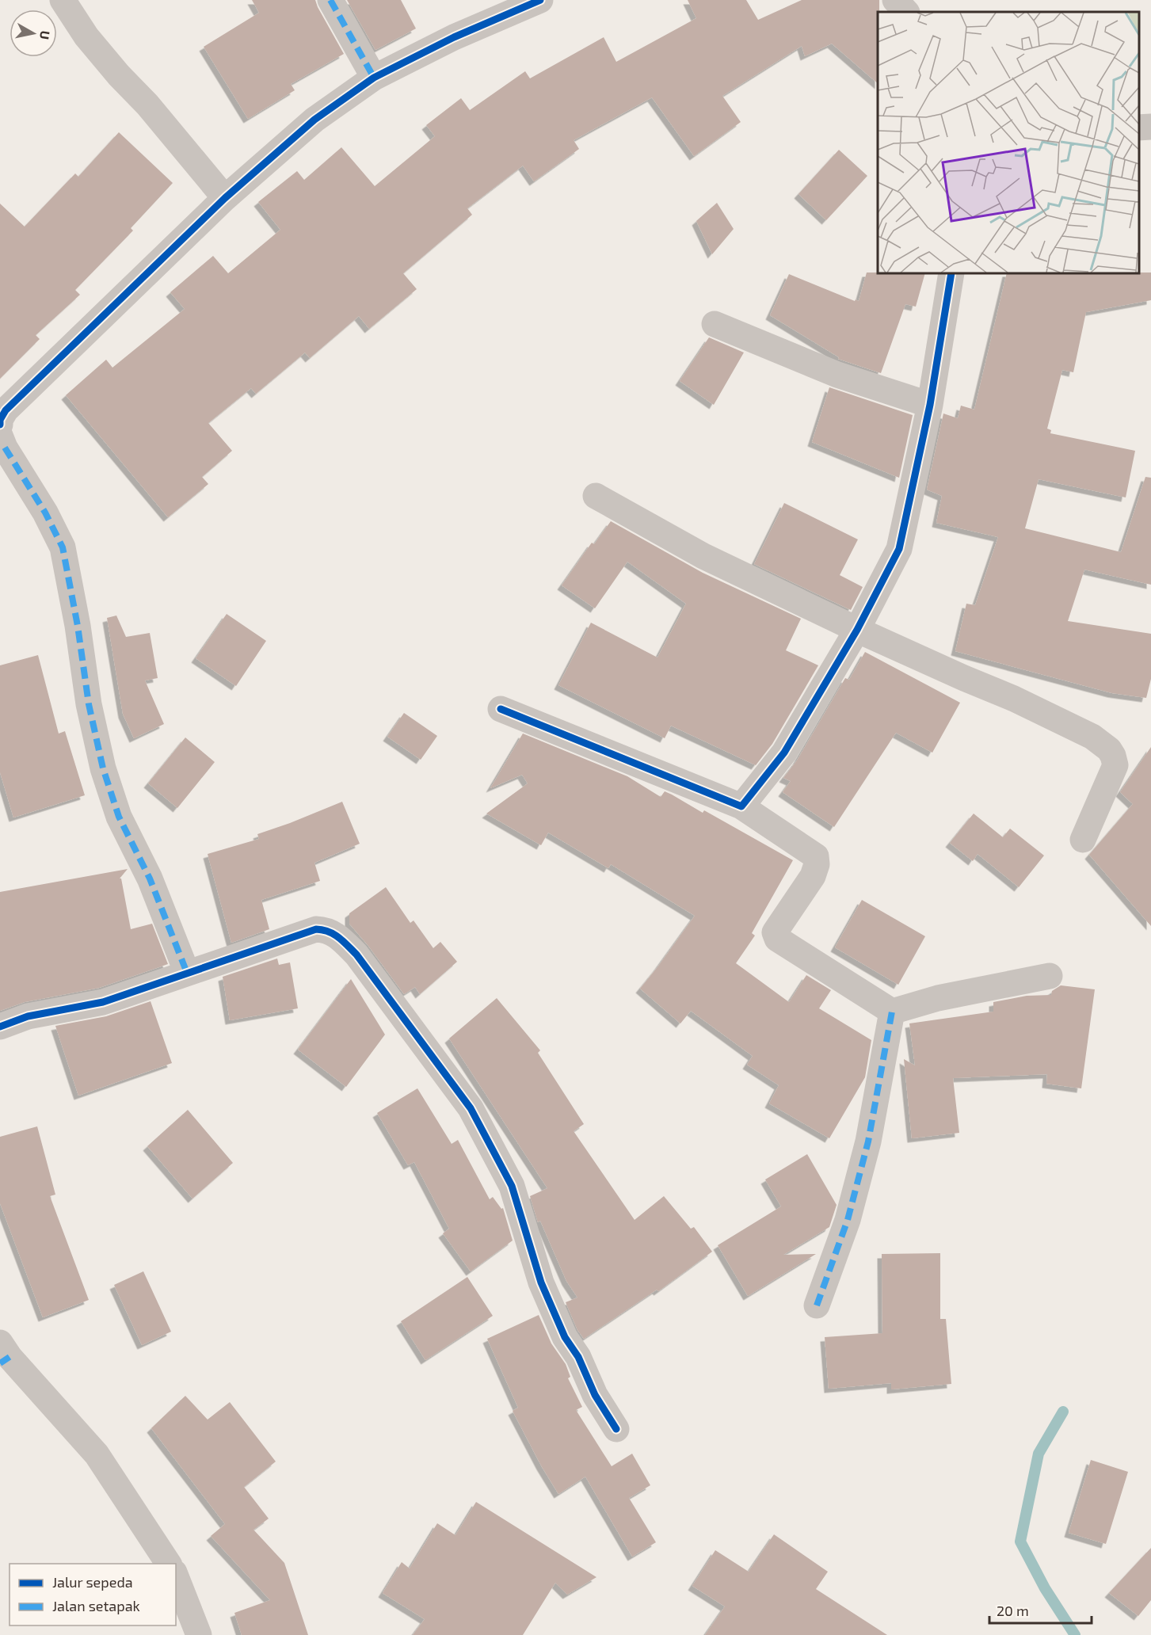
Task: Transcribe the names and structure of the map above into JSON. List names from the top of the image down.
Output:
{
  "legend": ["Jalur sepeda", "Jalan setapak"],
  "scale_bar": "20 m",
  "north": "right"
}
